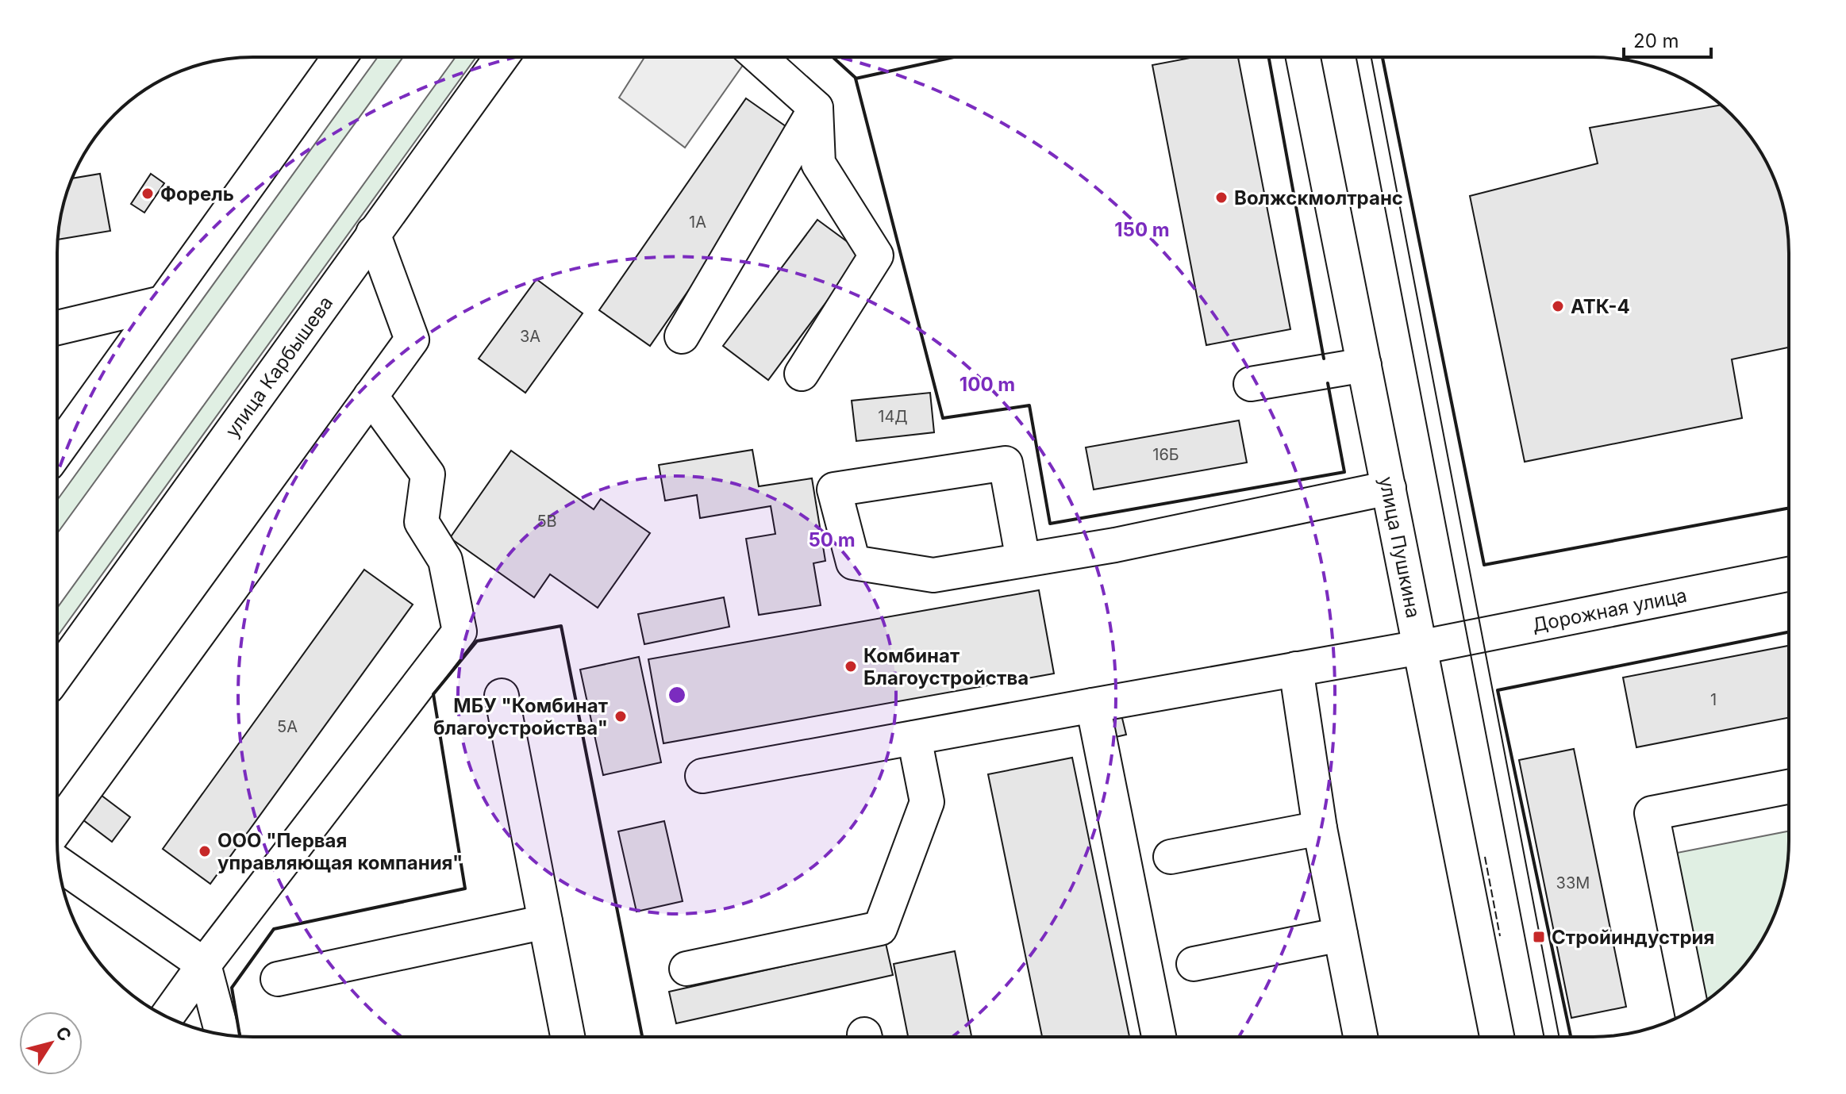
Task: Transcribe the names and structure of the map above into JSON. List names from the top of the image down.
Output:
{
  "streets": {
    "street": ["улица Карбышева", "улица Пушкина", "Дорожная улица"]
  },
  "crossings": [
    ["улица Пушкина", "Дорожная улица"]
  ],
  "places": {
    "other": [
      "Форель",
      "Волжскмолтранс",
      "АТК-4",
      "Комбинат Благоустройства",
      "МБУ \"Комбинат благоустройства\"",
      "ООО \"Первая управляющая компания\""
    ],
    "transit": ["Стройиндустрия"]
  },
  "house_numbers": [
    "1А",
    "3А",
    "14Д",
    "16Б",
    "5В",
    "1",
    "5А",
    "33М"
  ],
  "scale_bar": "20 m",
  "north": "top right",
  "rings": ["150 m", "100 m", "50 m"]
}
